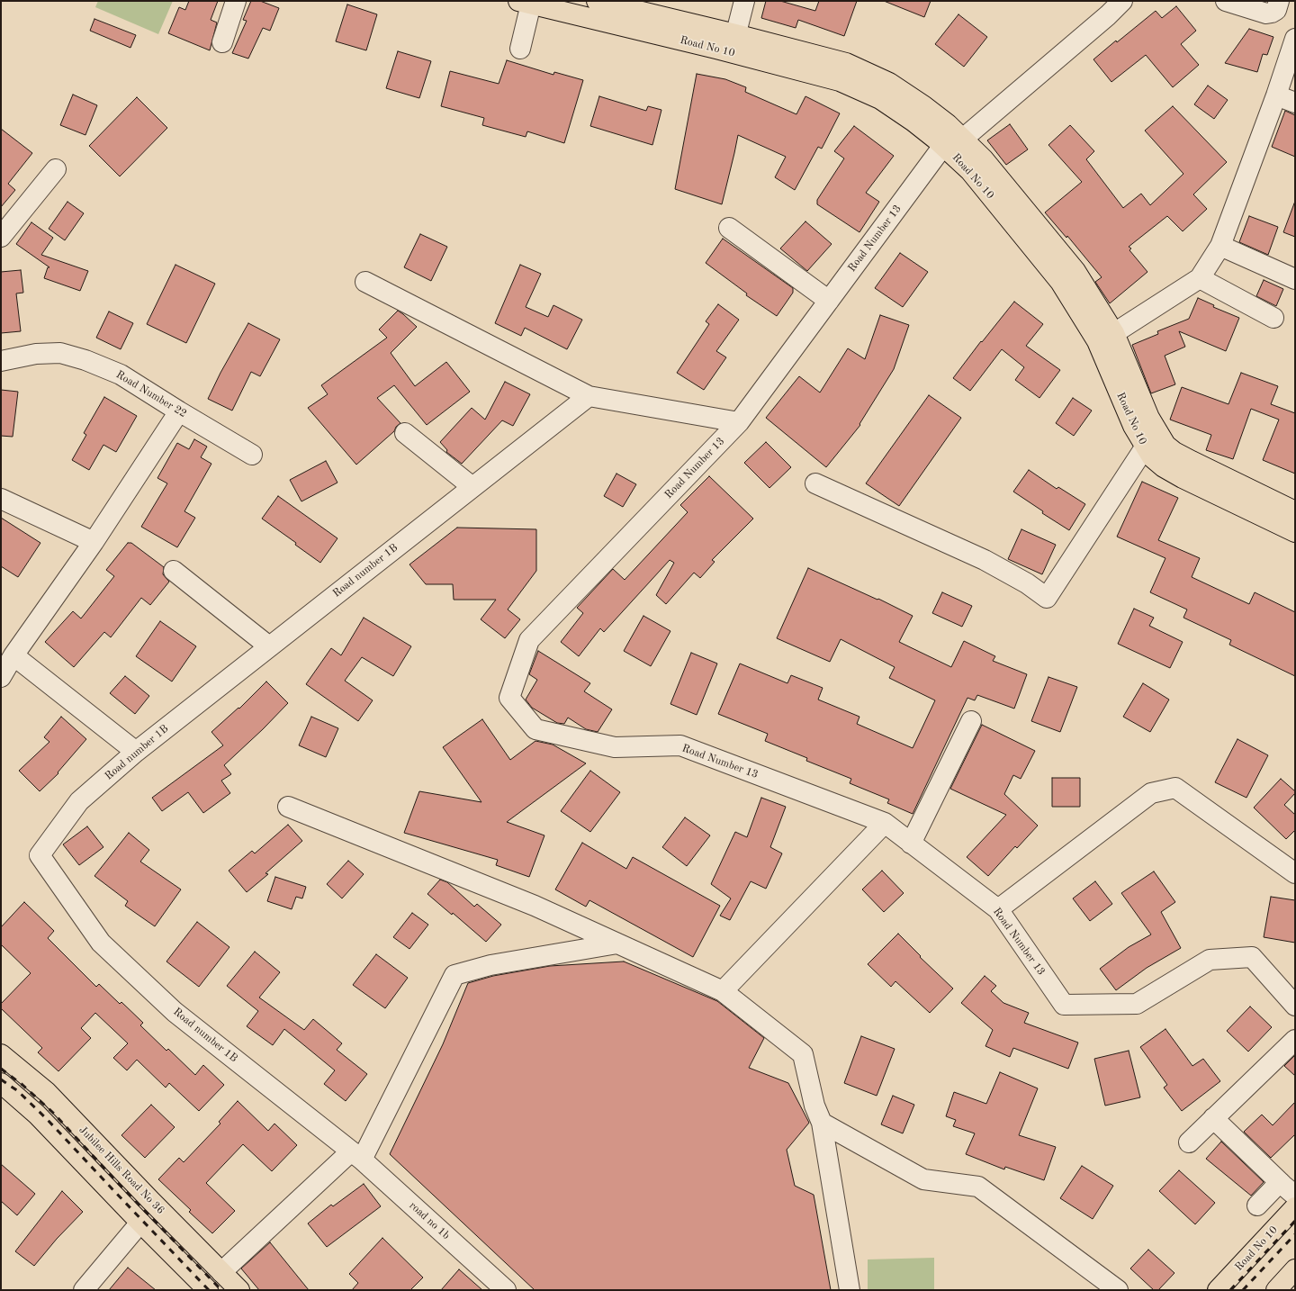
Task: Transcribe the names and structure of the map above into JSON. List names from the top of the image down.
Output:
{
  "streets": {
    "main road": ["Road No 10", "Jubilee Hills Road No 36"],
    "street": [
      "Road Number 13",
      "Road Number 22",
      "Road number 1B",
      "road no 1b"
    ]
  },
  "crossings": [
    ["Road No 10", "Road Number 13"],
    ["Road number 1B", "road no 1b"]
  ]
}
